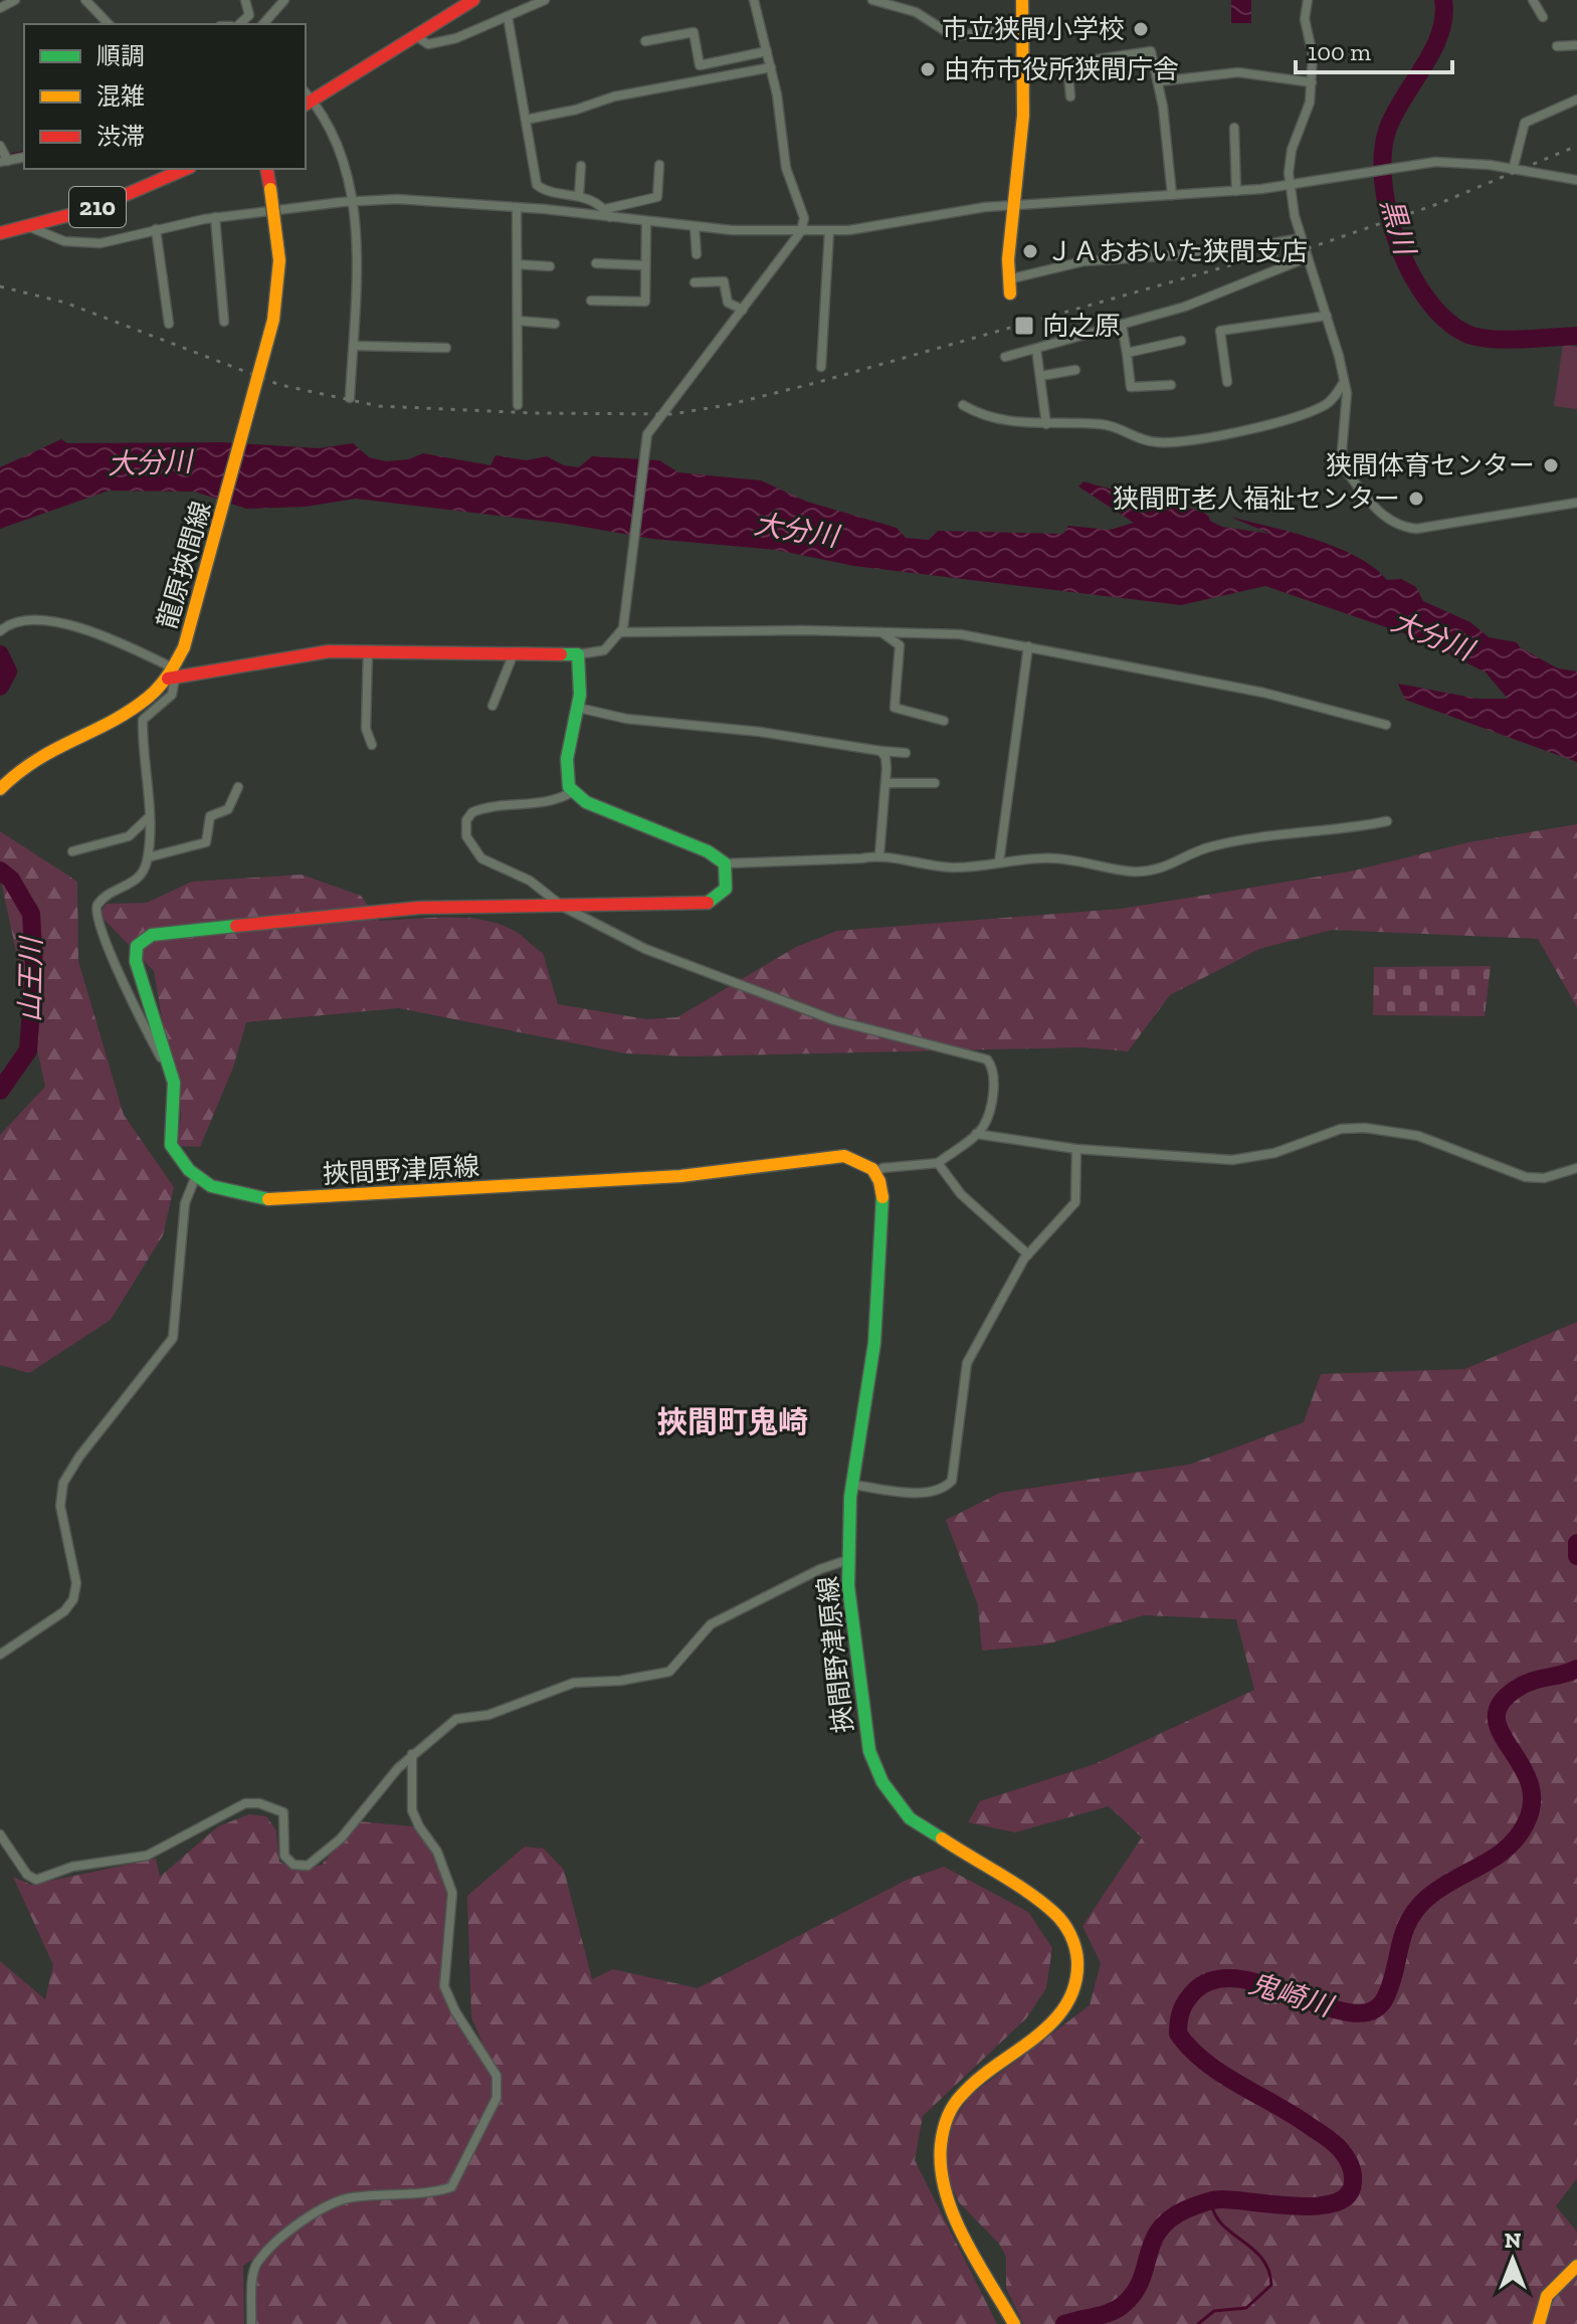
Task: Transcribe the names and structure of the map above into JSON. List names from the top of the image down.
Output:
{
  "streets": {
    "main road": ["210", "龍原挾間線", "挾間野津原線"]
  },
  "districts": ["挾間町鬼崎"],
  "water": [
    "黒川",
    "大分川",
    "山王川",
    "鬼崎川"
  ],
  "places": {
    "other": [
      "市立狭間小学校",
      "由布市役所狭間庁舎",
      "ＪＡおおいた狭間支店",
      "狭間体育センター",
      "狭間町老人福祉センター"
    ],
    "transit": ["向之原"]
  },
  "legend": ["順調", "混雑", "渋滞"],
  "scale_bar": "100 m",
  "north": "top"
}
